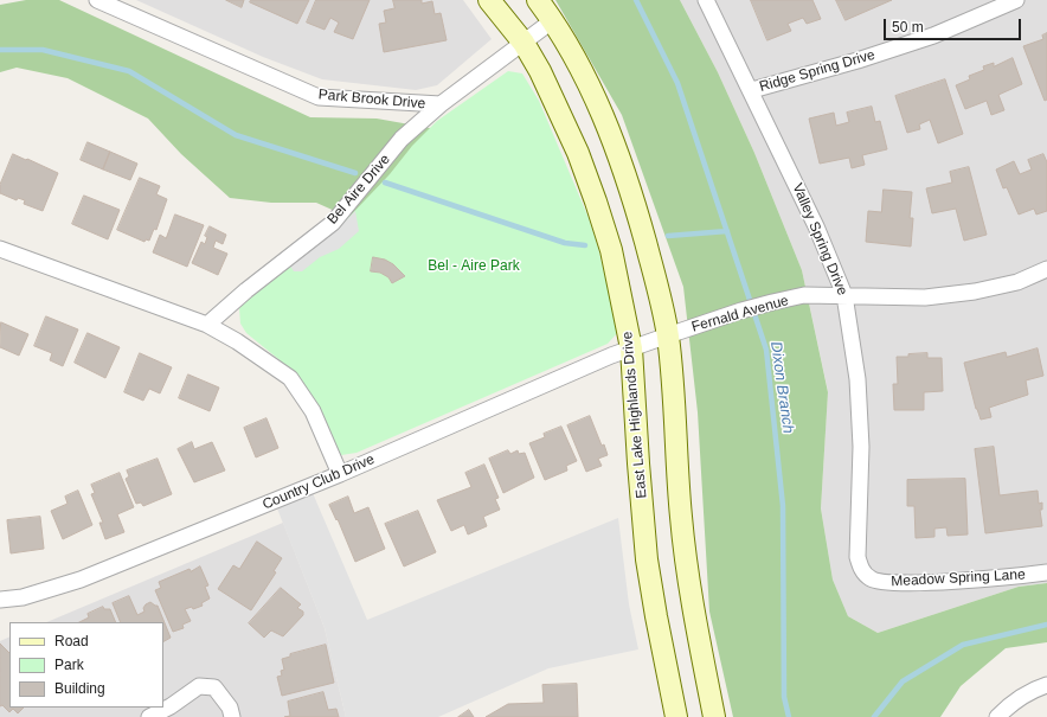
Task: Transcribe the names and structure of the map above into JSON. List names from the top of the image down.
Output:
{
  "streets": {
    "main road": ["East Lake Highlands Drive"],
    "street": [
      "Ridge Spring Drive",
      "Park Brook Drive",
      "Bel Aire Drive",
      "Valley Spring Drive",
      "Fernald Avenue",
      "Country Club Drive",
      "Meadow Spring Lane"
    ]
  },
  "crossings": [
    ["Ridge Spring Drive", "Valley Spring Drive"],
    ["Park Brook Drive", "Bel Aire Drive"],
    ["Park Brook Drive", "East Lake Highlands Drive"],
    ["Valley Spring Drive", "Fernald Avenue"],
    ["Valley Spring Drive", "Meadow Spring Lane"],
    ["Fernald Avenue", "East Lake Highlands Drive"],
    ["Fernald Avenue", "Country Club Drive"],
    ["East Lake Highlands Drive", "Country Club Drive"]
  ],
  "water": ["Dixon Branch"],
  "parks": ["Bel - Aire Park"],
  "legend": ["Road", "Park", "Building"],
  "scale_bar": "50 m"
}
